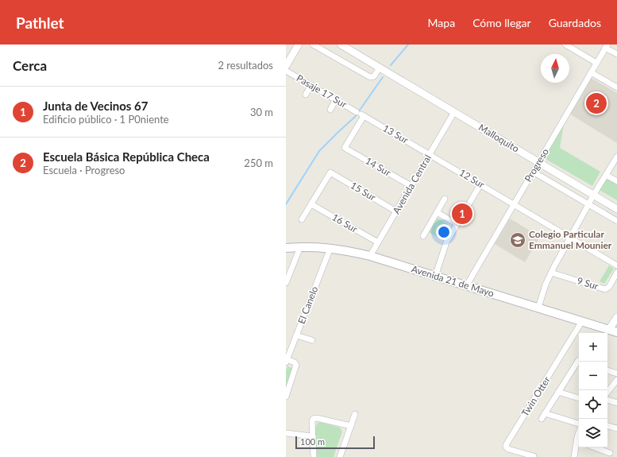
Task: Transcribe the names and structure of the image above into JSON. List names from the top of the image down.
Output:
{
  "streets": {
    "main road": ["Avenida 21 de Mayo"],
    "street": [
      "Pasaje 17 Sur",
      "13 Sur",
      "Malloquito",
      "Progreso",
      "14 Sur",
      "12 Sur",
      "Avenida Central",
      "15 Sur",
      "16 Sur",
      "9 Sur",
      "El Canelo",
      "Twin Otter"
    ]
  },
  "crossings": [
    ["Pasaje 17 Sur", "13 Sur"],
    ["Pasaje 17 Sur", "14 Sur"],
    ["13 Sur", "14 Sur"],
    ["13 Sur", "12 Sur"],
    ["13 Sur", "Avenida Central"],
    ["Malloquito", "Progreso"],
    ["Malloquito", "Avenida Central"],
    ["Progreso", "12 Sur"],
    ["Progreso", "Avenida 21 de Mayo"],
    ["14 Sur", "Avenida Central"],
    ["12 Sur", "Avenida Central"],
    ["Avenida Central", "15 Sur"],
    ["Avenida Central", "16 Sur"],
    ["Avenida Central", "Avenida 21 de Mayo"],
    ["15 Sur", "16 Sur"],
    ["Avenida 21 de Mayo", "El Canelo"],
    ["Avenida 21 de Mayo", "Twin Otter"]
  ],
  "places": {
    "school or university": ["Colegio Particular Emmanuel Mounier"]
  },
  "scale_bar": "100 m",
  "north": "top",
  "page": {
    "header": "Pathlet",
    "nav": ["Mapa", "Cómo llegar", "Guardados"],
    "heading": ["Cerca", "2 resultados"],
    "list": [
      {
        "mark": "1",
        "name": "Junta de Vecinos 67",
        "note": "Edificio público · 1 P0niente",
        "value": "30 m"
      },
      {
        "mark": "2",
        "name": "Escuela Básica República Checa",
        "note": "Escuela · Progreso",
        "value": "250 m"
      }
    ],
    "pins": ["2", "1"],
    "map_buttons": ["+", "−"],
    "scale": "100 m"
  }
}
